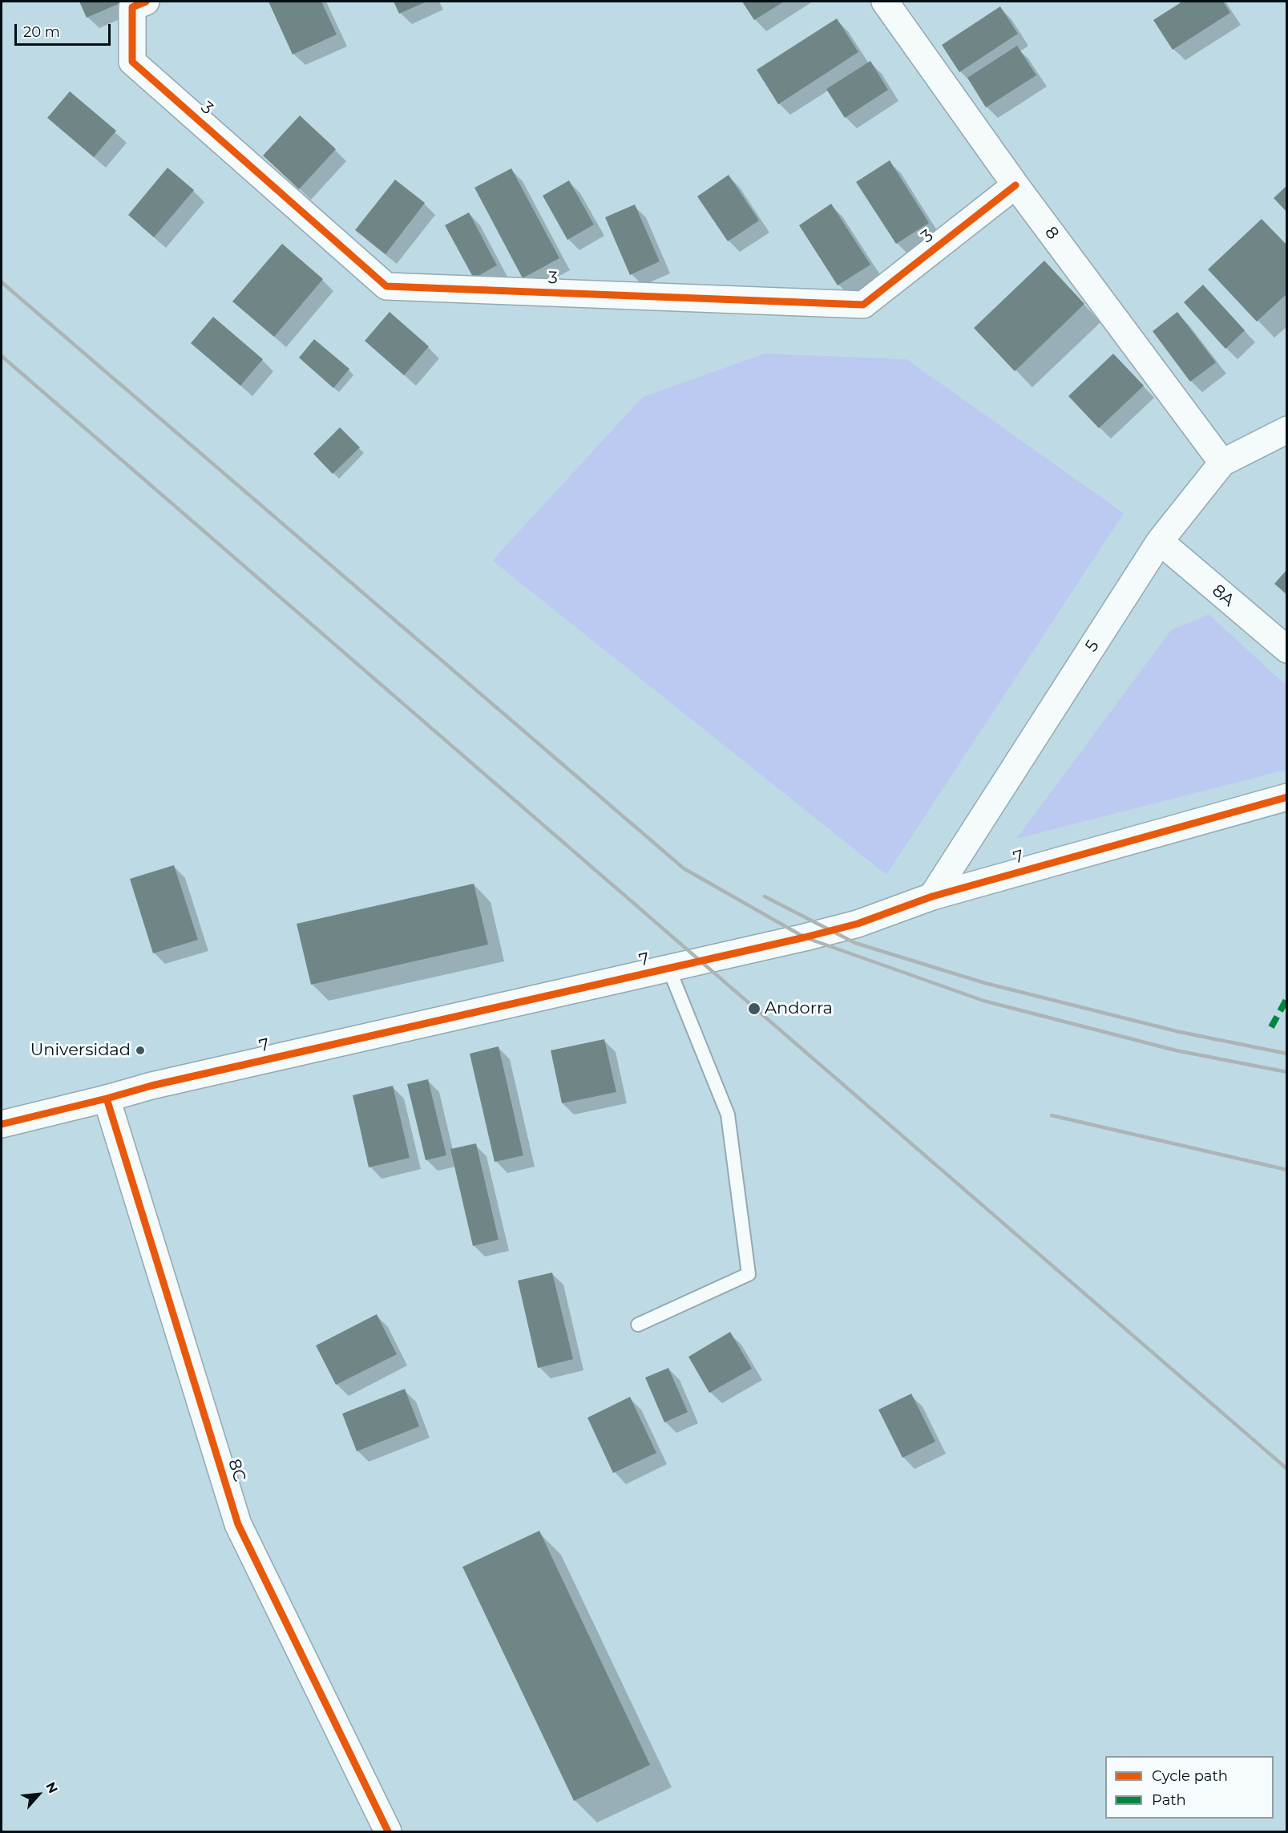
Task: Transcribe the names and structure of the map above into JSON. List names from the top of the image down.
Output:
{
  "streets": {
    "street": [
      "3",
      "8",
      "8A",
      "5",
      "7",
      "8C"
    ]
  },
  "crossings": [
    ["3", "8"],
    ["8", "5"],
    ["8A", "5"],
    ["5", "7"],
    ["7", "8C"]
  ],
  "places": ["Andorra", "Universidad"],
  "legend": ["Cycle path", "Path"],
  "scale_bar": "20 m",
  "north": "top right"
}
